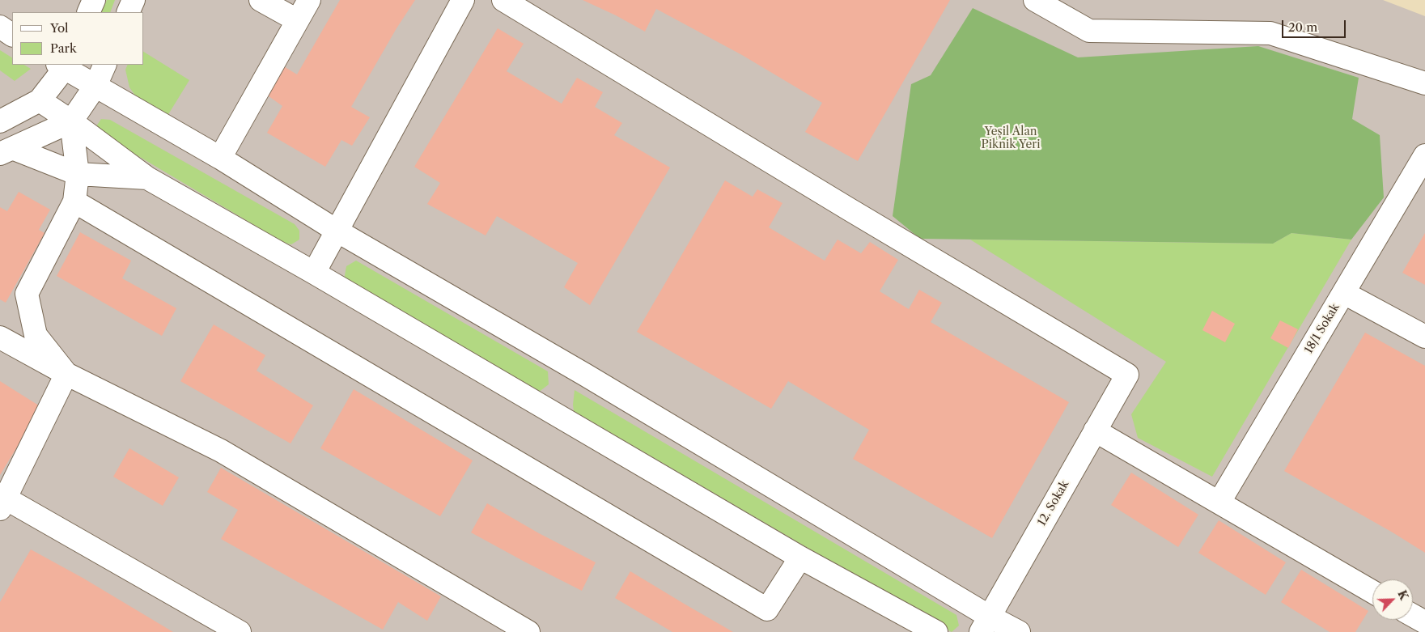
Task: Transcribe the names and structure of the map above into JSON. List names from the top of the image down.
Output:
{
  "streets": {
    "lane": ["18/1 Sokak", "12. Sokak"]
  },
  "parks": ["Yeşil Alan Piknik Yeri"],
  "legend": ["Yol", "Park"],
  "scale_bar": "20 m",
  "north": "top right"
}
